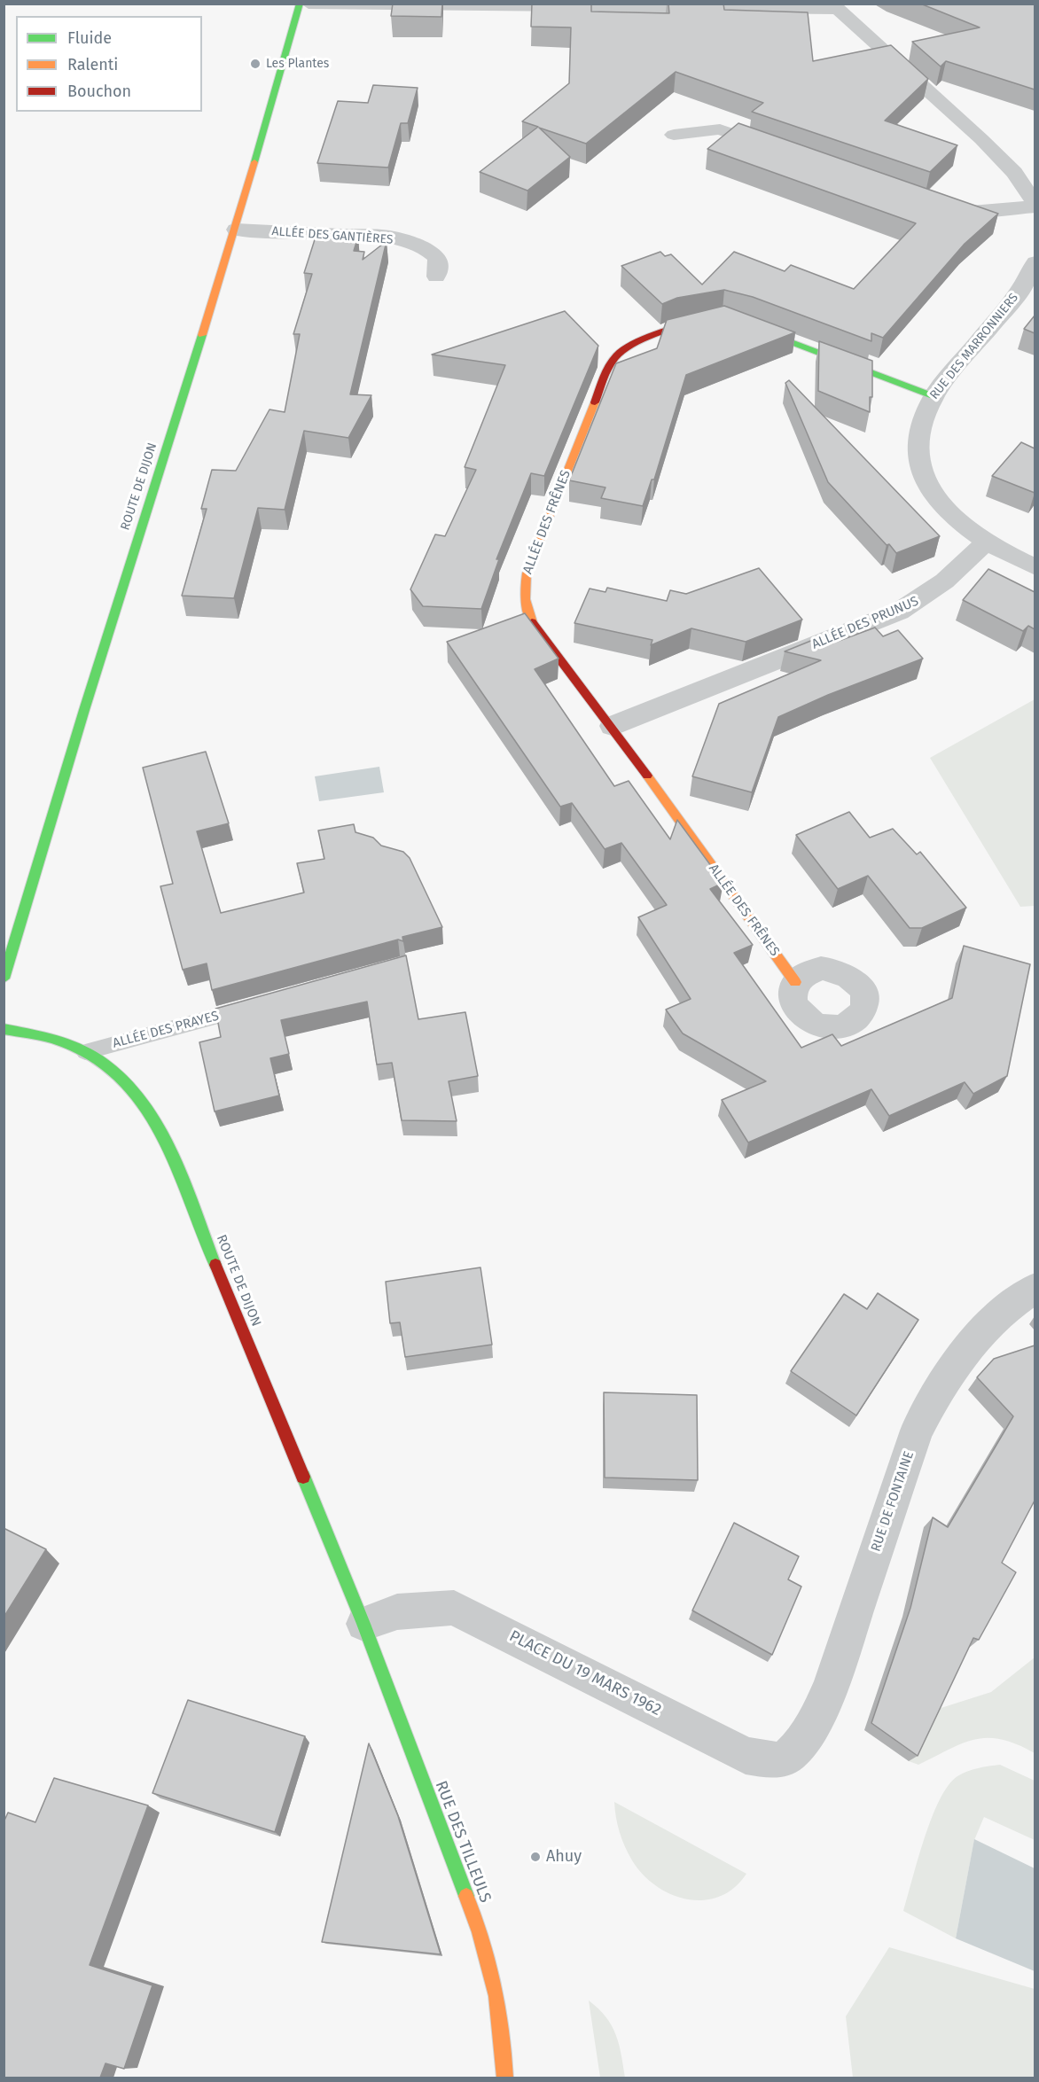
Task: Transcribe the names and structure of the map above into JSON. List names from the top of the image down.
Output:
{
  "streets": {
    "street": [
      "ALLÉE DES GANTIÈRES",
      "RUE DES MARRONNIERS",
      "ROUTE DE DIJON",
      "ALLÉE DES FRÊNES",
      "ALLÉE DES PRUNUS",
      "RUE DE FONTAINE",
      "PLACE DU 19 MARS 1962",
      "RUE DES TILLEULS"
    ],
    "lane": ["ALLÉE DES PRAYES"]
  },
  "crossings": [
    ["ALLÉE DES GANTIÈRES", "ROUTE DE DIJON"],
    ["RUE DES MARRONNIERS", "ALLÉE DES PRUNUS"],
    ["ROUTE DE DIJON", "ALLÉE DES PRAYES"],
    ["ROUTE DE DIJON", "PLACE DU 19 MARS 1962"],
    ["ROUTE DE DIJON", "RUE DES TILLEULS"],
    ["ALLÉE DES FRÊNES", "ALLÉE DES PRUNUS"],
    ["RUE DE FONTAINE", "PLACE DU 19 MARS 1962"],
    ["PLACE DU 19 MARS 1962", "RUE DES TILLEULS"]
  ],
  "places": ["Les Plantes", "Ahuy"],
  "legend": ["Fluide", "Ralenti", "Bouchon"]
}
